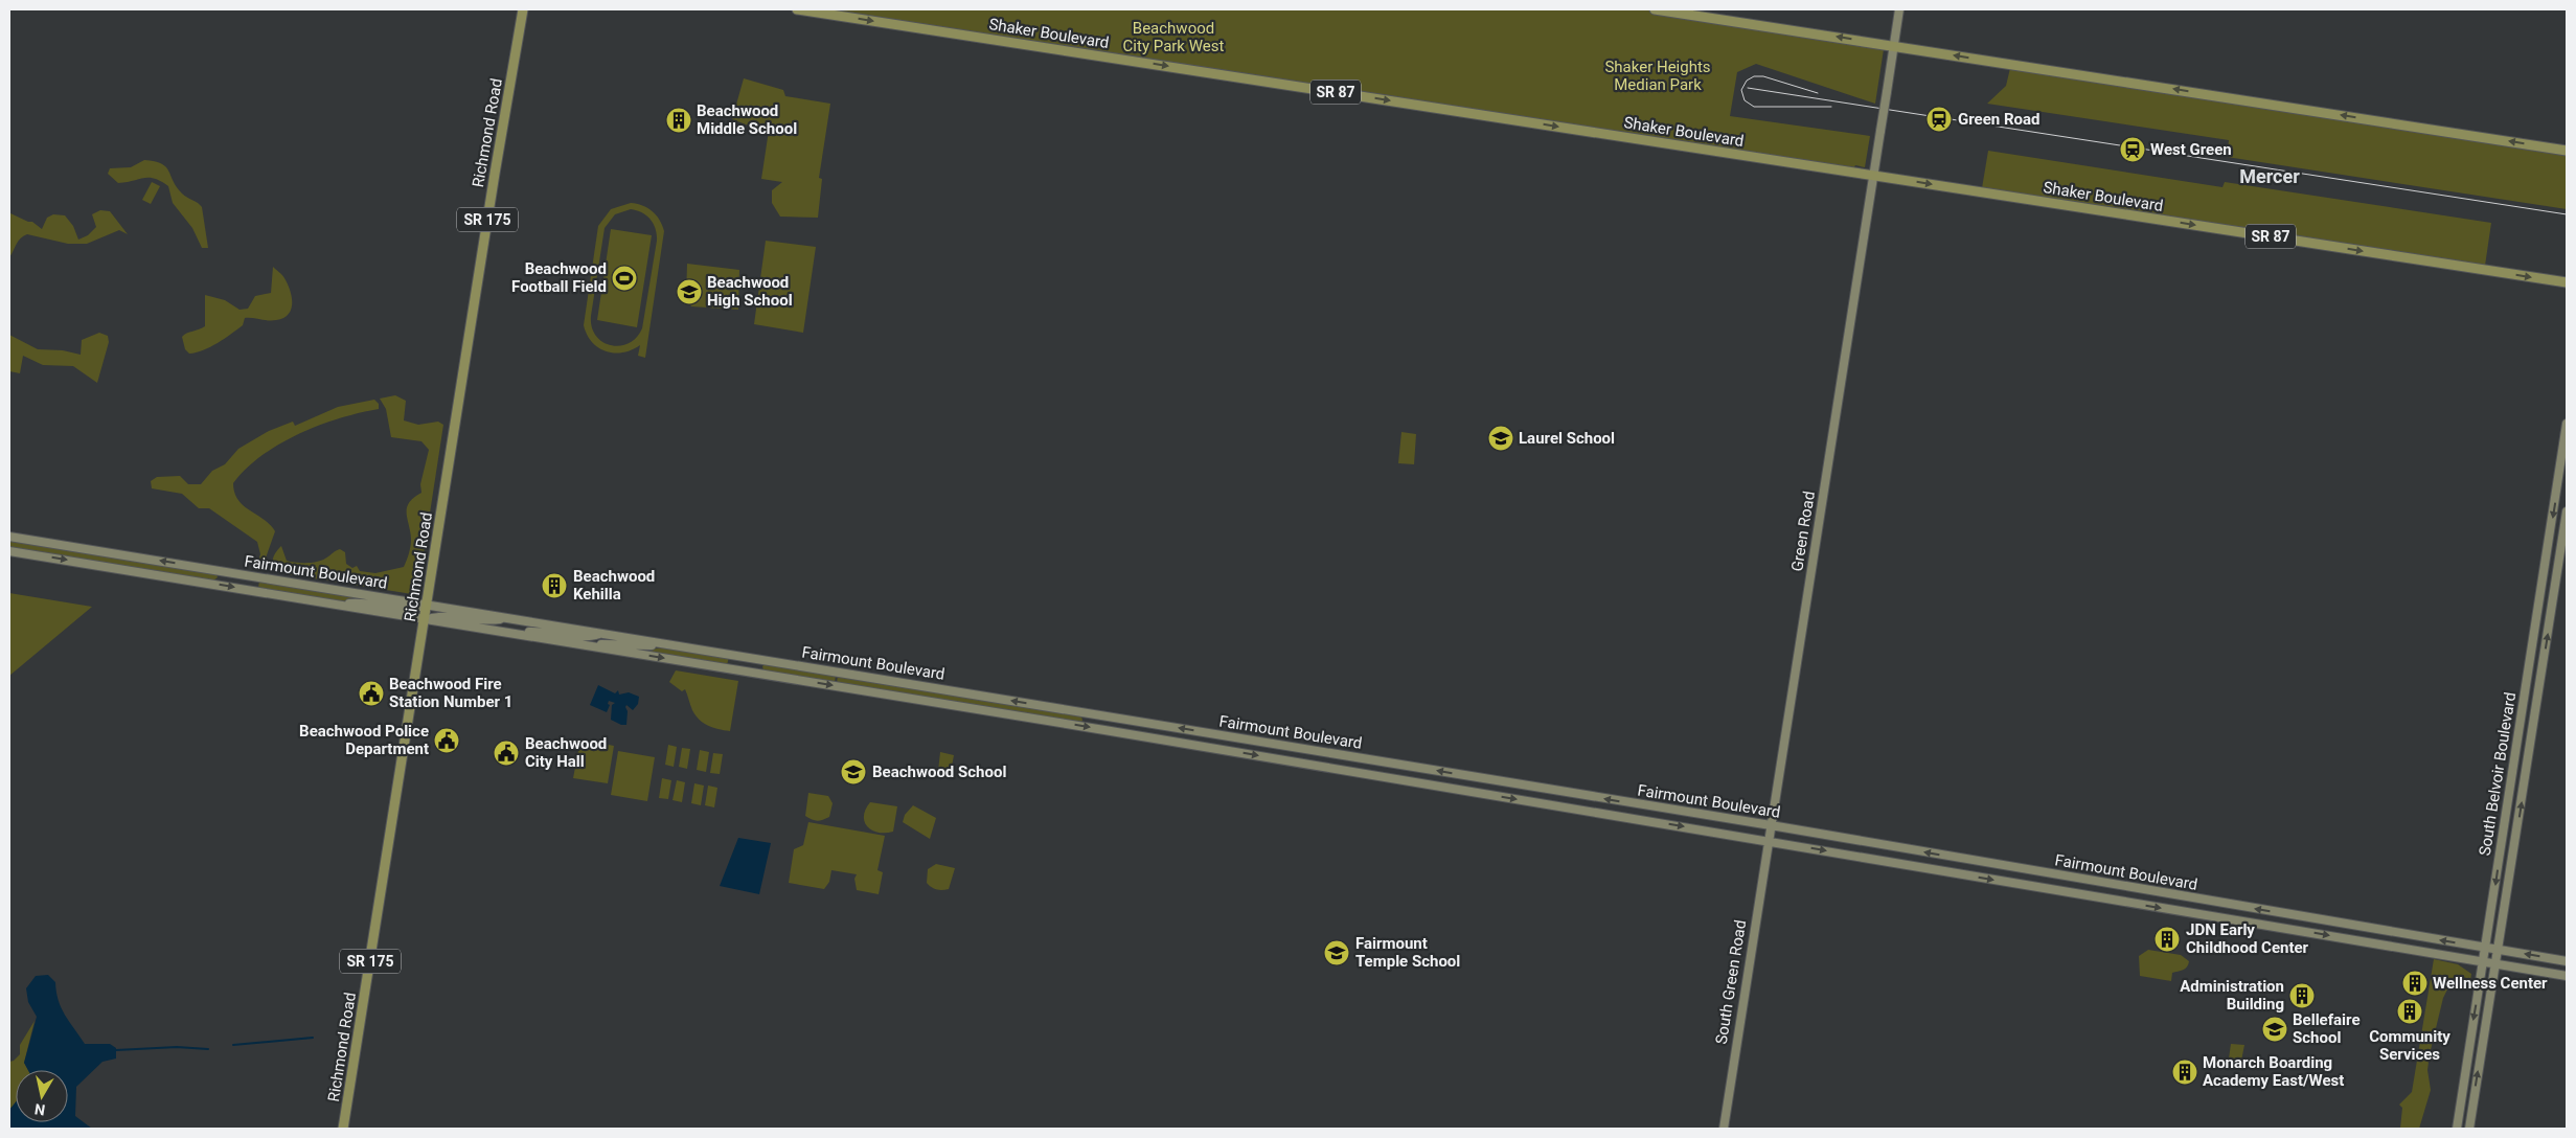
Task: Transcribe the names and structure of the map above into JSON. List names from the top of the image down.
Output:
{
  "streets": {
    "main road": [
      "Shaker Boulevard",
      "SR 87",
      "Richmond Road",
      "SR 175",
      "Green Road",
      "Fairmount Boulevard",
      "South Belvoir Boulevard",
      "South Green Road"
    ]
  },
  "crossings": [
    ["Shaker Boulevard", "Green Road"],
    ["Richmond Road", "Fairmount Boulevard"],
    ["Green Road", "Fairmount Boulevard"],
    ["Green Road", "South Green Road"],
    ["Fairmount Boulevard", "South Belvoir Boulevard"],
    ["Fairmount Boulevard", "South Green Road"]
  ],
  "one_way": ["Shaker Boulevard"],
  "districts": ["Mercer"],
  "parks": ["Beachwood City Park West", "Shaker Heights Median Park"],
  "places": {
    "station": ["Green Road", "West Green"],
    "building": [
      "Beachwood Middle School",
      "Beachwood Kehilla",
      "JDN Early Childhood Center",
      "Wellness Center",
      "Administration Building",
      "Community Services",
      "Monarch Boarding Academy East/West"
    ],
    "sports": ["Beachwood Football Field"],
    "school or university": [
      "Beachwood High School",
      "Laurel School",
      "Beachwood School",
      "Fairmount Temple School",
      "Bellefaire School"
    ],
    "public building": ["Beachwood Fire Station Number 1", "Beachwood Police Department", "Beachwood City Hall"]
  },
  "north": "bottom"
}
